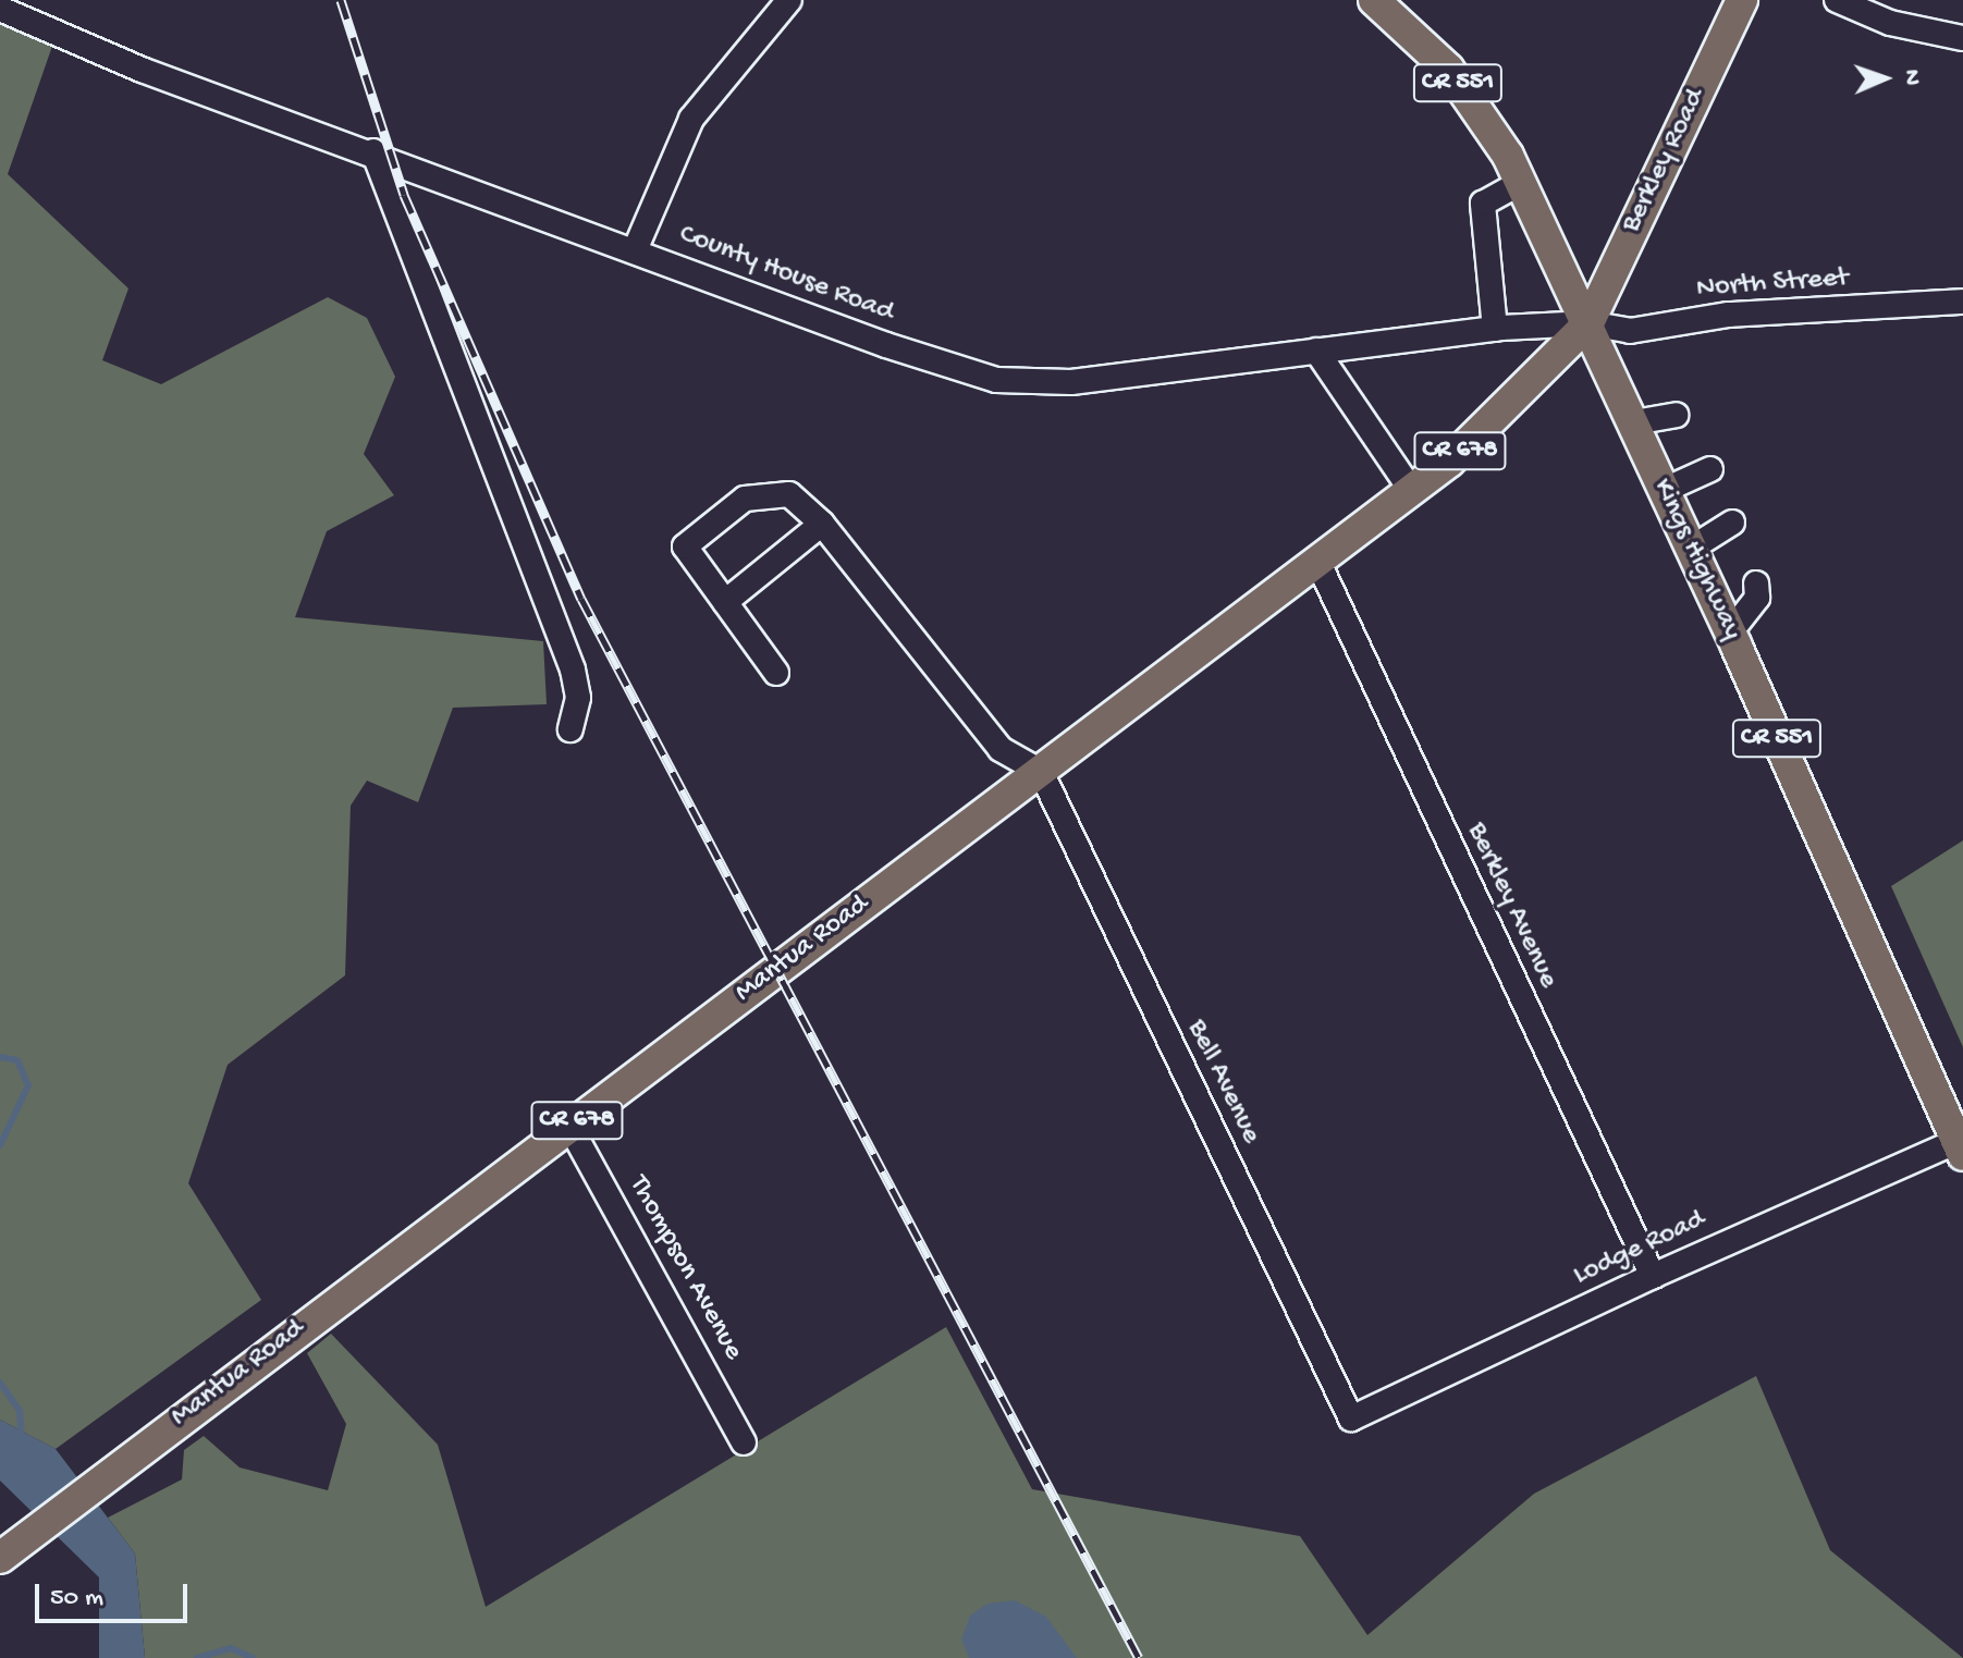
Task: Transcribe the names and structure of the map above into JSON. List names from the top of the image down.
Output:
{
  "streets": {
    "main road": [
      "CR 551",
      "Berkley Road",
      "CR 678",
      "Kings Highway",
      "Mantua Road"
    ],
    "street": [
      "County House Road",
      "North Street",
      "Berkley Avenue",
      "Bell Avenue",
      "Lodge Road",
      "Thompson Avenue"
    ]
  },
  "crossings": [
    ["Berkley Road", "County House Road"],
    ["Berkley Road", "North Street"],
    ["Berkley Road", "Kings Highway"],
    ["Berkley Road", "Mantua Road"],
    ["County House Road", "North Street"],
    ["County House Road", "Kings Highway"],
    ["County House Road", "Mantua Road"],
    ["North Street", "Kings Highway"],
    ["North Street", "Mantua Road"],
    ["Kings Highway", "Mantua Road"],
    ["Kings Highway", "Lodge Road"],
    ["Berkley Avenue", "Mantua Road"],
    ["Berkley Avenue", "Lodge Road"],
    ["Mantua Road", "Bell Avenue"],
    ["Mantua Road", "Thompson Avenue"],
    ["Bell Avenue", "Lodge Road"]
  ],
  "scale_bar": "50 m",
  "north": "right"
}
